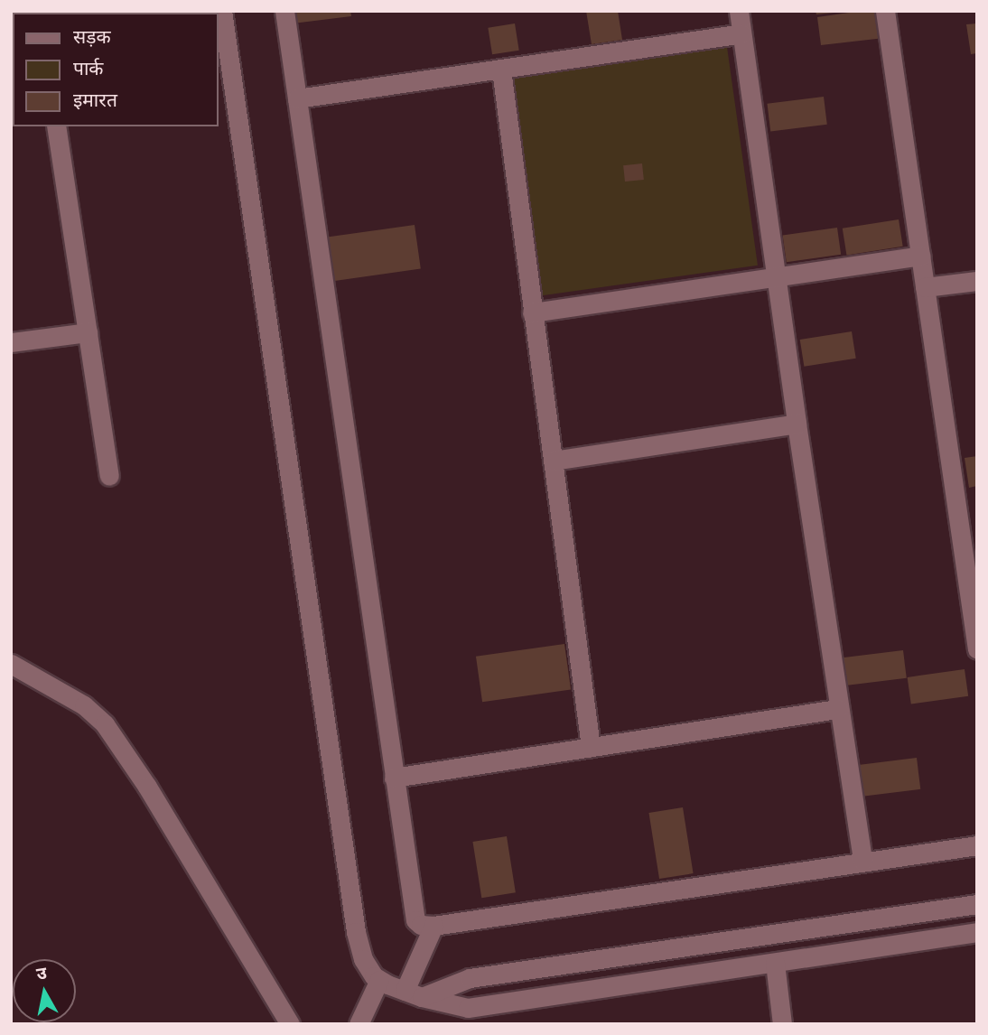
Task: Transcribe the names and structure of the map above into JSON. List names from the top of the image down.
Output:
{
  "legend": ["सड़क", "पार्क", "इमारत"],
  "north": "top"
}
